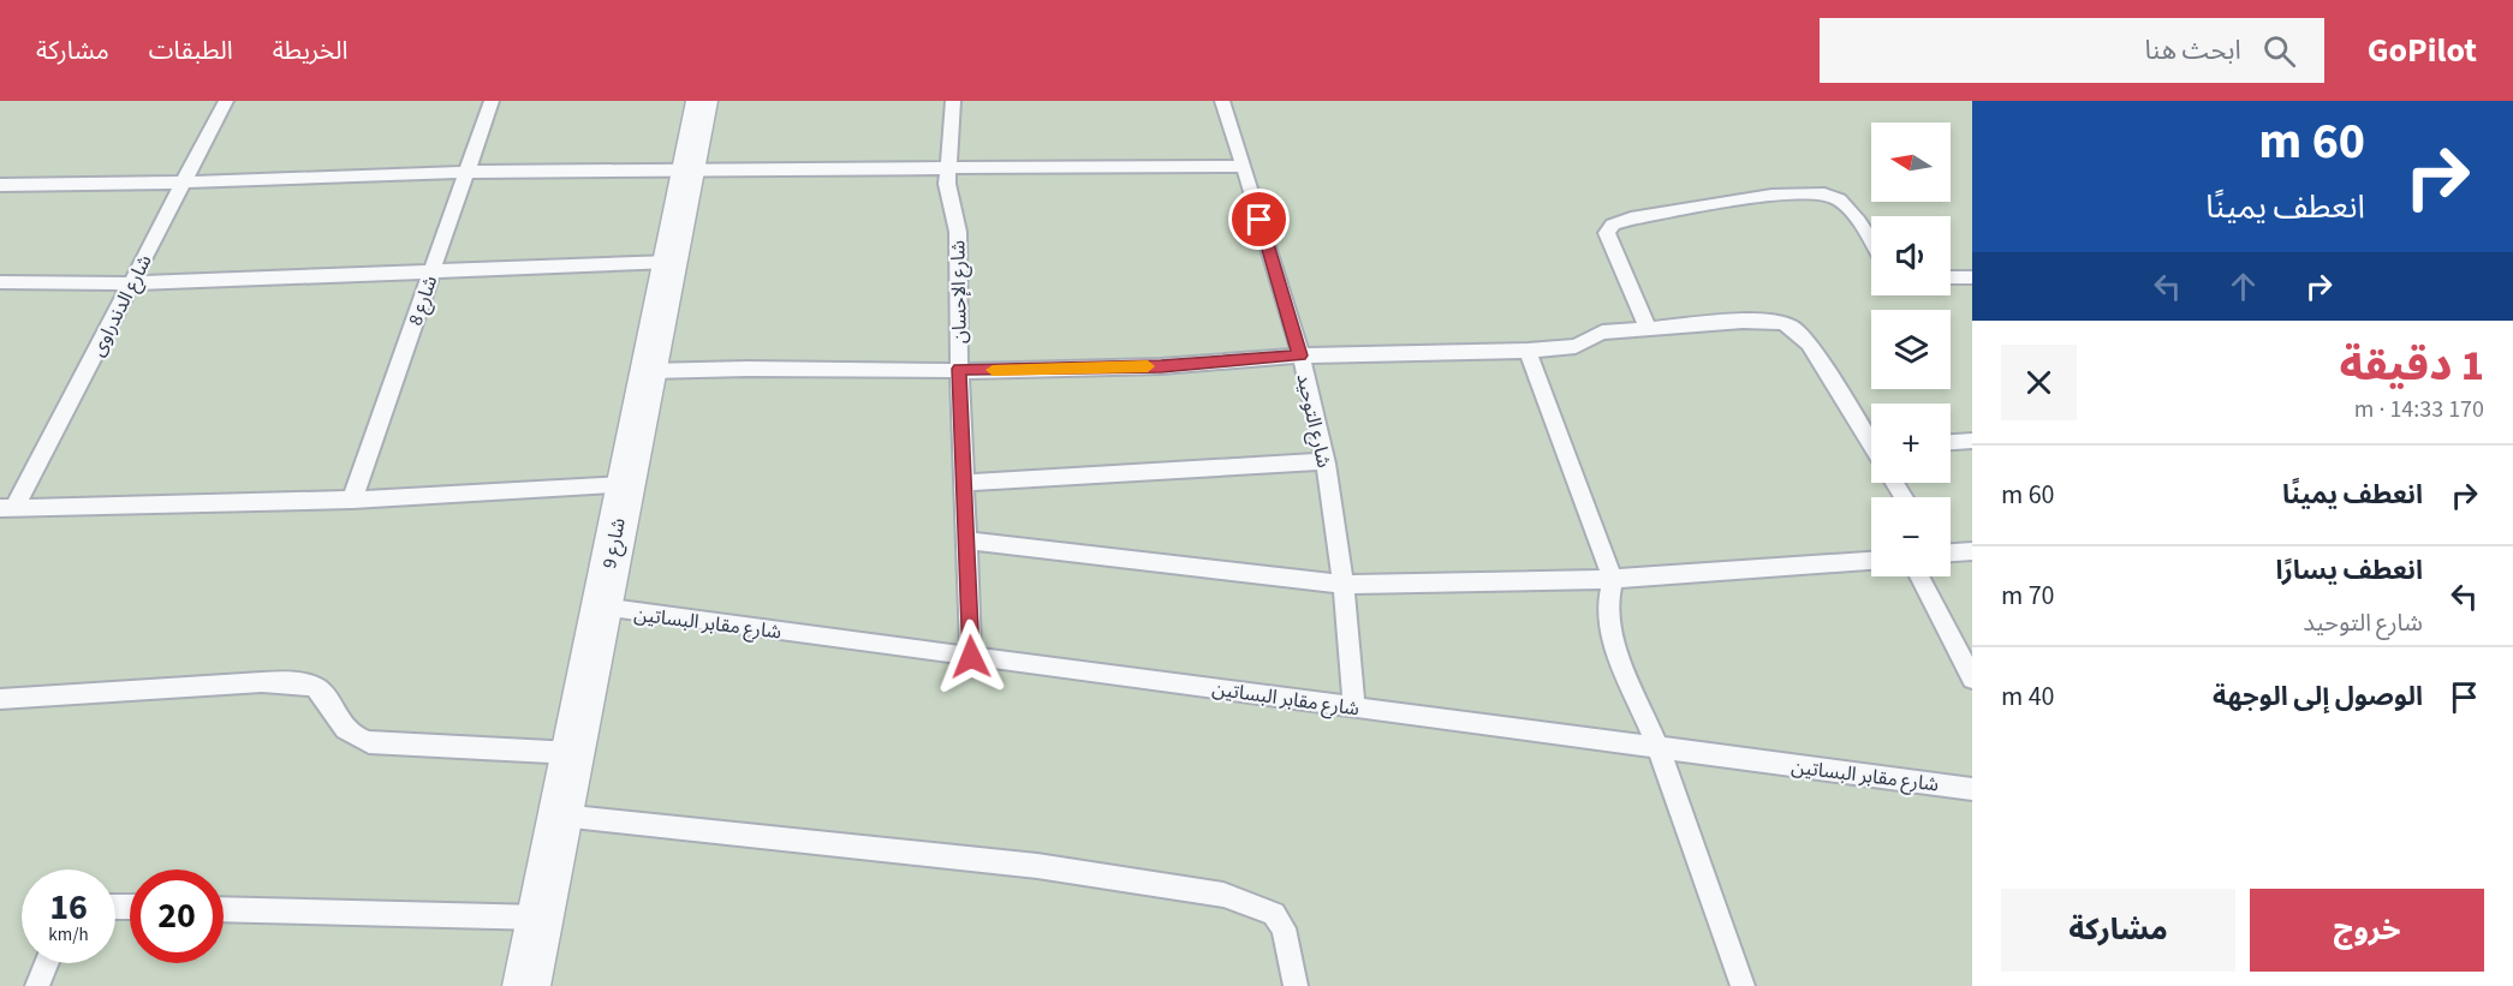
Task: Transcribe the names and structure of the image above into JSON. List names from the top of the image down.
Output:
{
  "streets": {
    "street": ["شارع 9"],
    "lane": [
      "شارع الإحسان",
      "شارع 8",
      "شارع الدندراوى",
      "شارع التوحيد",
      "شارع مقابر البساتين"
    ]
  },
  "crossings": [
    ["شارع الإحسان", "شارع مقابر البساتين"],
    ["شارع التوحيد", "شارع مقابر البساتين"],
    ["شارع 9", "شارع مقابر البساتين"]
  ],
  "north": "left",
  "page": {
    "header": "GoPilot",
    "search": "ابحث هنا",
    "nav": ["الخريطة", "الطبقات", "مشاركة"],
    "turn": ["60 m", "انعطف يمينًا"],
    "map_buttons": ["+", "−"],
    "heading": ["1 دقيقة", "170 m · 14:33"],
    "list": [
      {
        "name": "انعطف يمينًا",
        "value": "60 m"
      },
      {
        "name": "انعطف يسارًا",
        "note": "شارع التوحيد",
        "value": "70 m"
      },
      {
        "name": "الوصول إلى الوجهة",
        "value": "40 m"
      }
    ],
    "speed": "16 km/h",
    "limit": "20",
    "buttons": ["خروج", "مشاركة"]
  }
}
